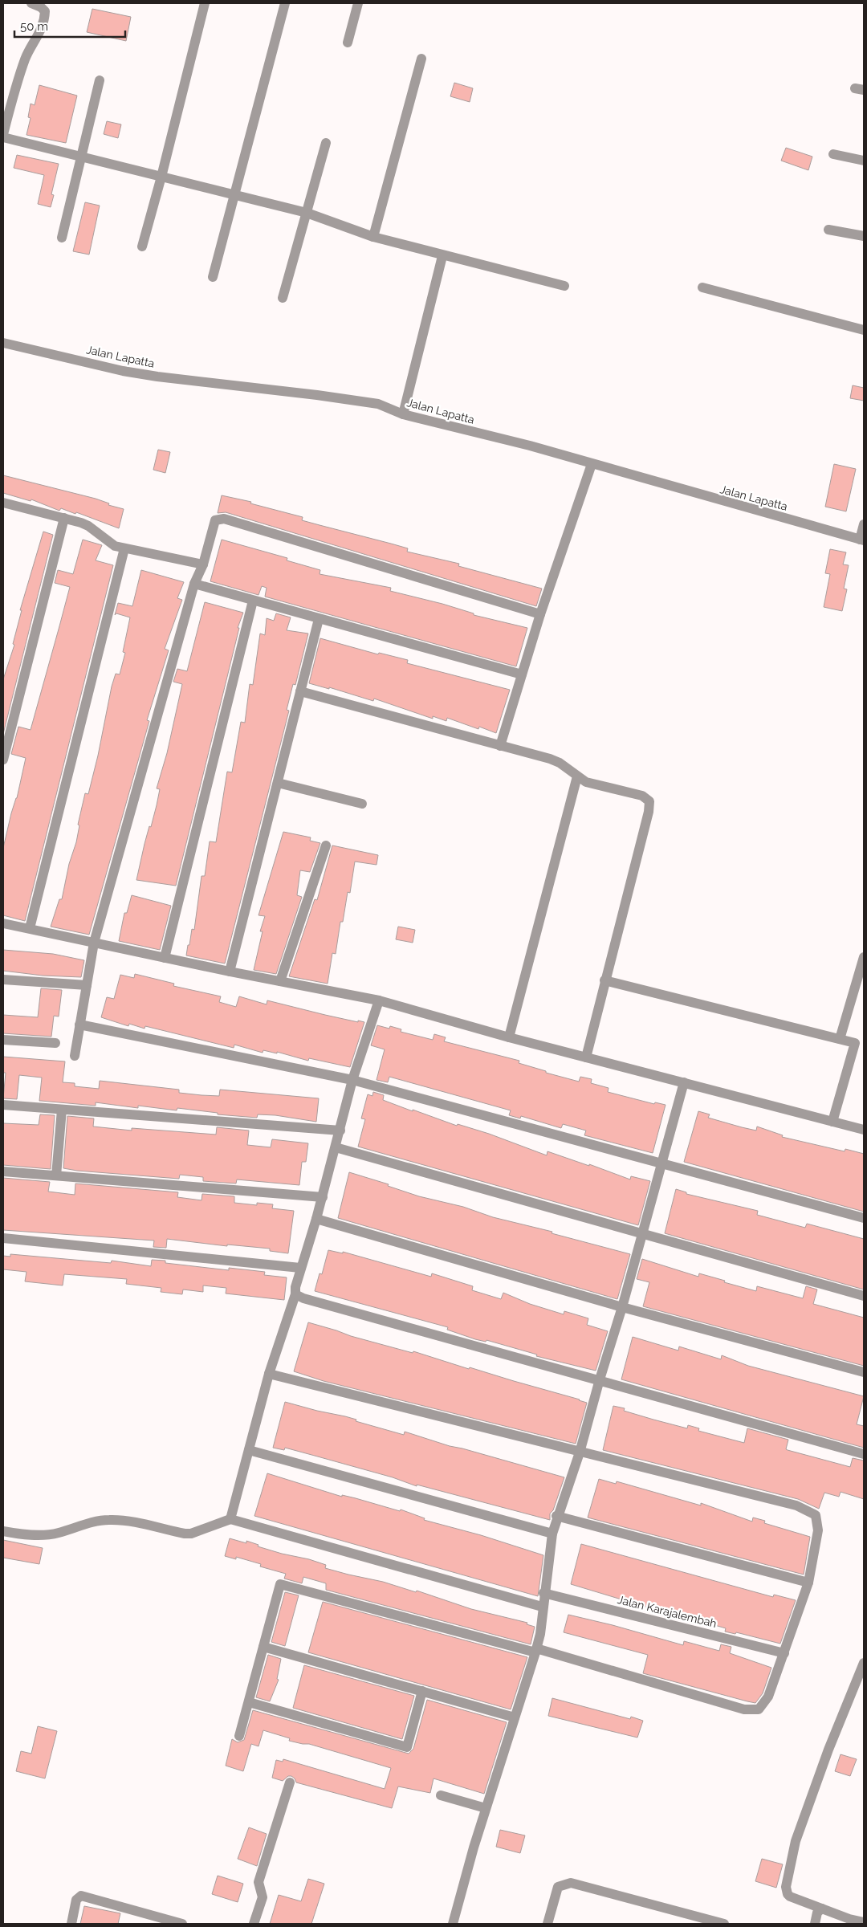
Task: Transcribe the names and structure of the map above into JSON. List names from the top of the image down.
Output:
{
  "streets": {
    "street": ["Jalan Lapatta", "Jalan Karajalembah"]
  },
  "scale_bar": "50 m"
}
